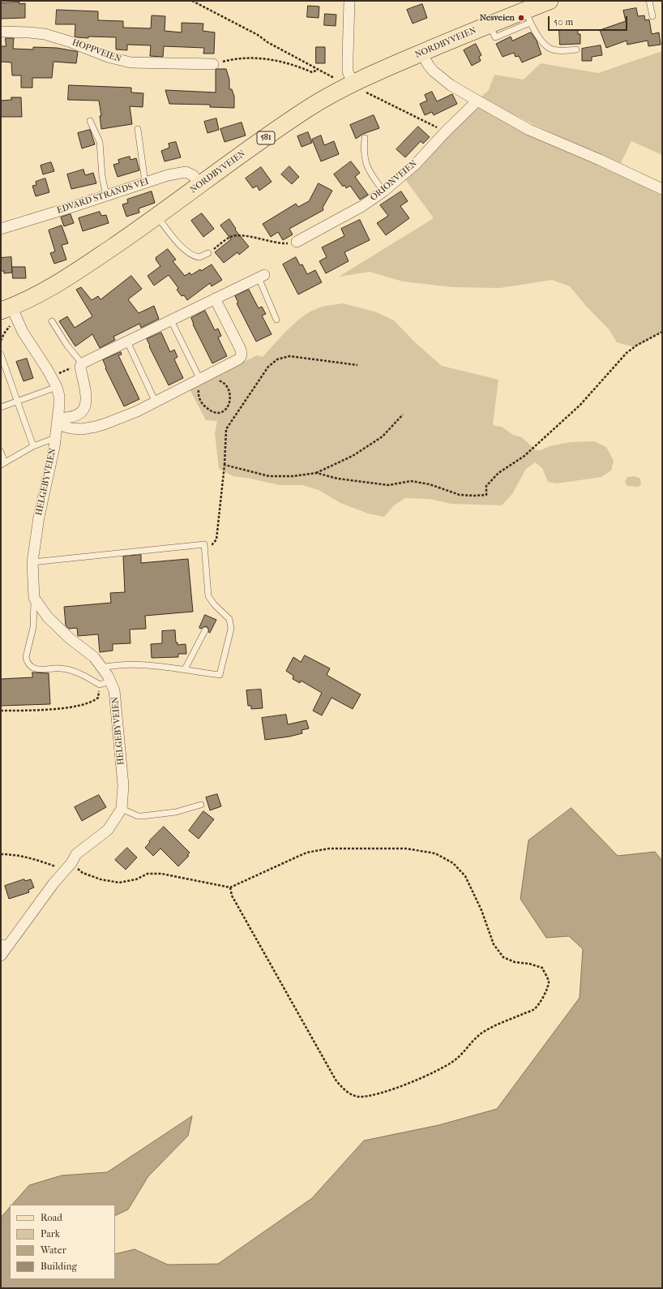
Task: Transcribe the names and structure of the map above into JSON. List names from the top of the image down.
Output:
{
  "streets": {
    "main road": ["NORDBYVEIEN", "581"],
    "street": [
      "HOPPVEIEN",
      "ORIONVEIEN",
      "EDVARD STRANDS VEI",
      "HELGEBYVEIEN"
    ]
  },
  "crossings": [
    ["NORDBYVEIEN", "EDVARD STRANDS VEI"],
    ["NORDBYVEIEN", "HELGEBYVEIEN"]
  ],
  "places": ["Nesveien"],
  "legend": [
    "Road",
    "Park",
    "Water",
    "Building"
  ],
  "scale_bar": "50 m"
}
